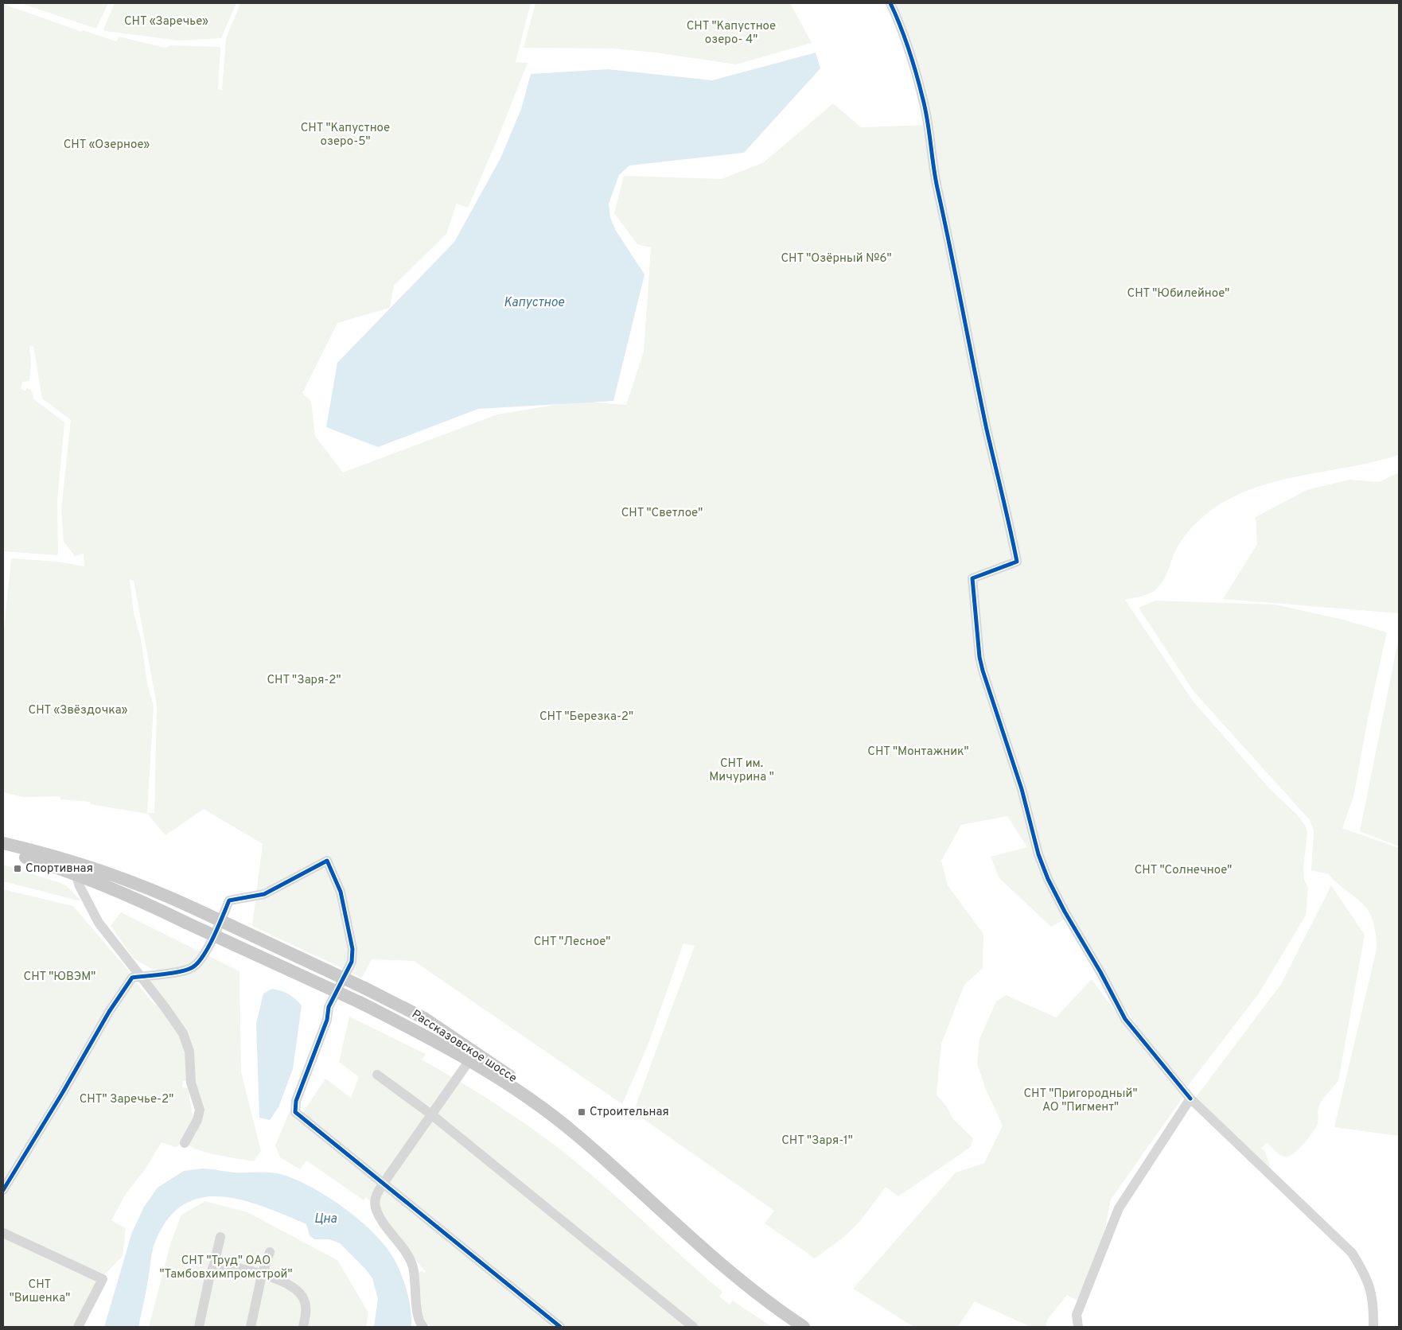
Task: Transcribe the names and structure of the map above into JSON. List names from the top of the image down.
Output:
{
  "streets": {
    "main road": ["Рассказовское шоссе"]
  },
  "water": ["Капустное", "Цна"],
  "parks": [
    "СНТ «Заречье»",
    "СНТ \"Капустное озеро- 4\"",
    "СНТ \"Капустное озеро-5\"",
    "СНТ «Озерное»",
    "СНТ \"Озёрный №6\"",
    "СНТ \"Юбилейное\"",
    "СНТ \"Светлое\"",
    "СНТ \"Заря-2\"",
    "СНТ «Звёздочка»",
    "СНТ \"Березка-2\"",
    "СНТ \"Монтажник\"",
    "СНТ им. Мичурина \"",
    "СНТ \"Солнечное\"",
    "СНТ \"Лесное\"",
    "СНТ \"ЮВЭМ\"",
    "СНТ \"Пригородный\" АО \"Пигмент\"",
    "СНТ\" Заречье-2\"",
    "СНТ \"Заря-1\"",
    "СНТ \"Труд\" ОАО \"Тамбовхимпромстрой\"",
    "СНТ \"Вишенка\""
  ],
  "places": {
    "transit": ["Спортивная", "Строительная"]
  }
}
